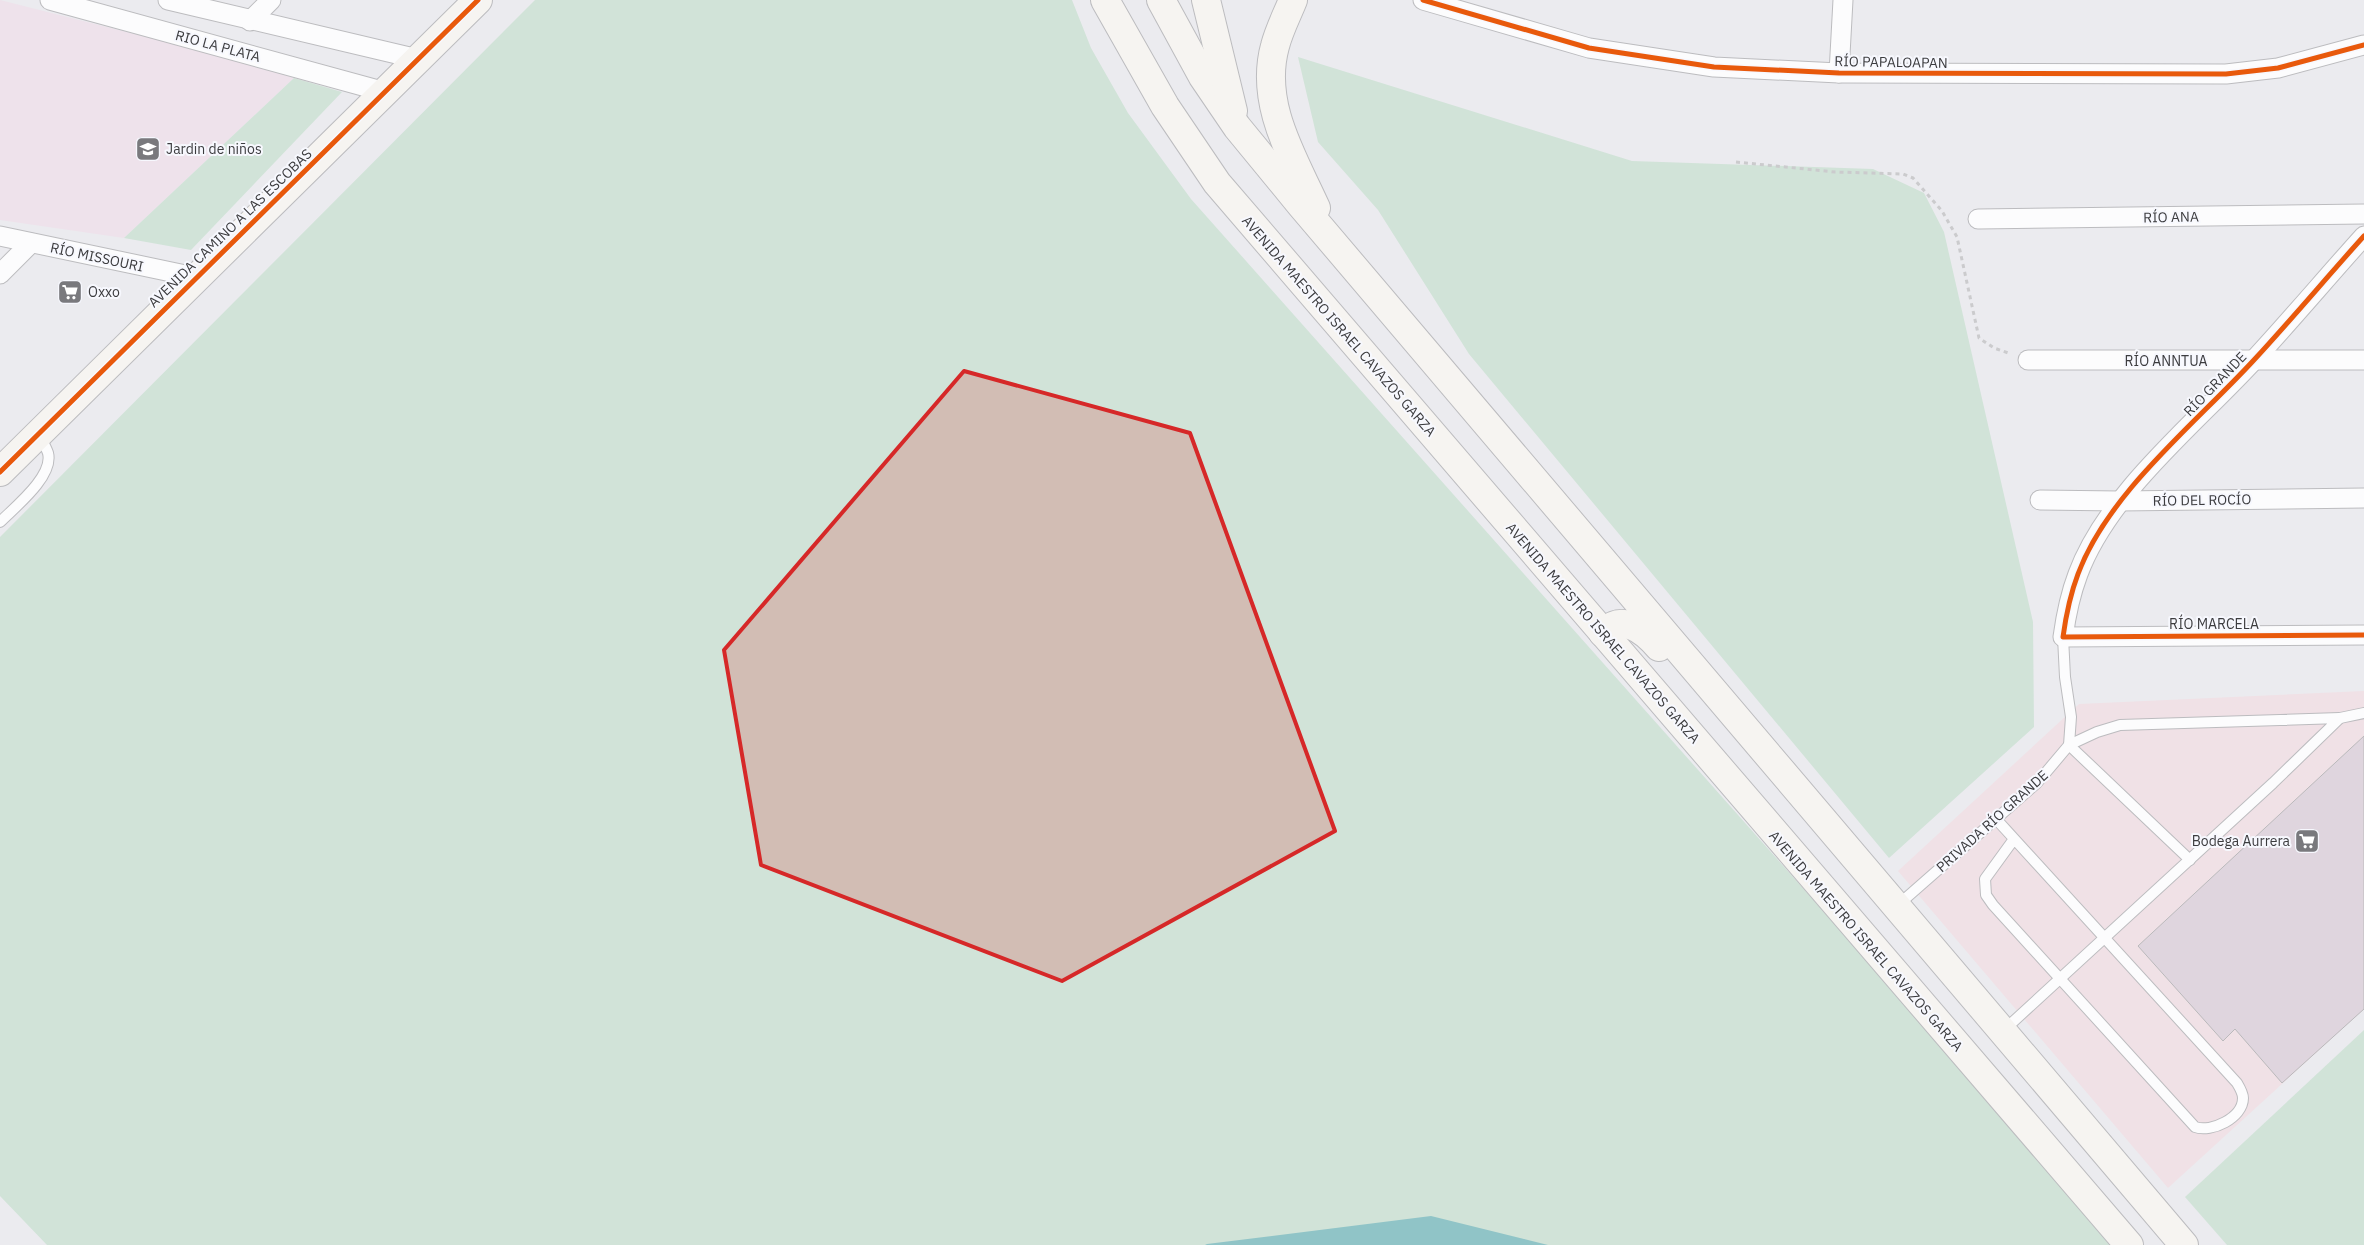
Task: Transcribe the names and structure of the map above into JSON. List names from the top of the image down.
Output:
{
  "streets": {
    "main road": ["AVENIDA CAMINO A LAS ESCOBAS", "AVENIDA MAESTRO ISRAEL CAVAZOS GARZA"],
    "street": [
      "RIO LA PLATA",
      "RÍO PAPALOAPAN",
      "RÍO ANA",
      "RÍO MISSOURI",
      "RÍO ANNTUA",
      "RÍO GRANDE",
      "RÍO DEL ROCÍO",
      "RÍO MARCELA"
    ],
    "lane": ["PRIVADA RÍO GRANDE"]
  },
  "crossings": [
    ["RIO LA PLATA", "AVENIDA CAMINO A LAS ESCOBAS"],
    ["AVENIDA CAMINO A LAS ESCOBAS", "RÍO MISSOURI"],
    ["RÍO ANNTUA", "RÍO GRANDE"],
    ["RÍO GRANDE", "RÍO DEL ROCÍO"],
    ["RÍO GRANDE", "RÍO MARCELA"]
  ],
  "places": {
    "school or university": ["Jardin de niños"],
    "supermarket": ["Oxxo", "Bodega Aurrera"]
  }
}
